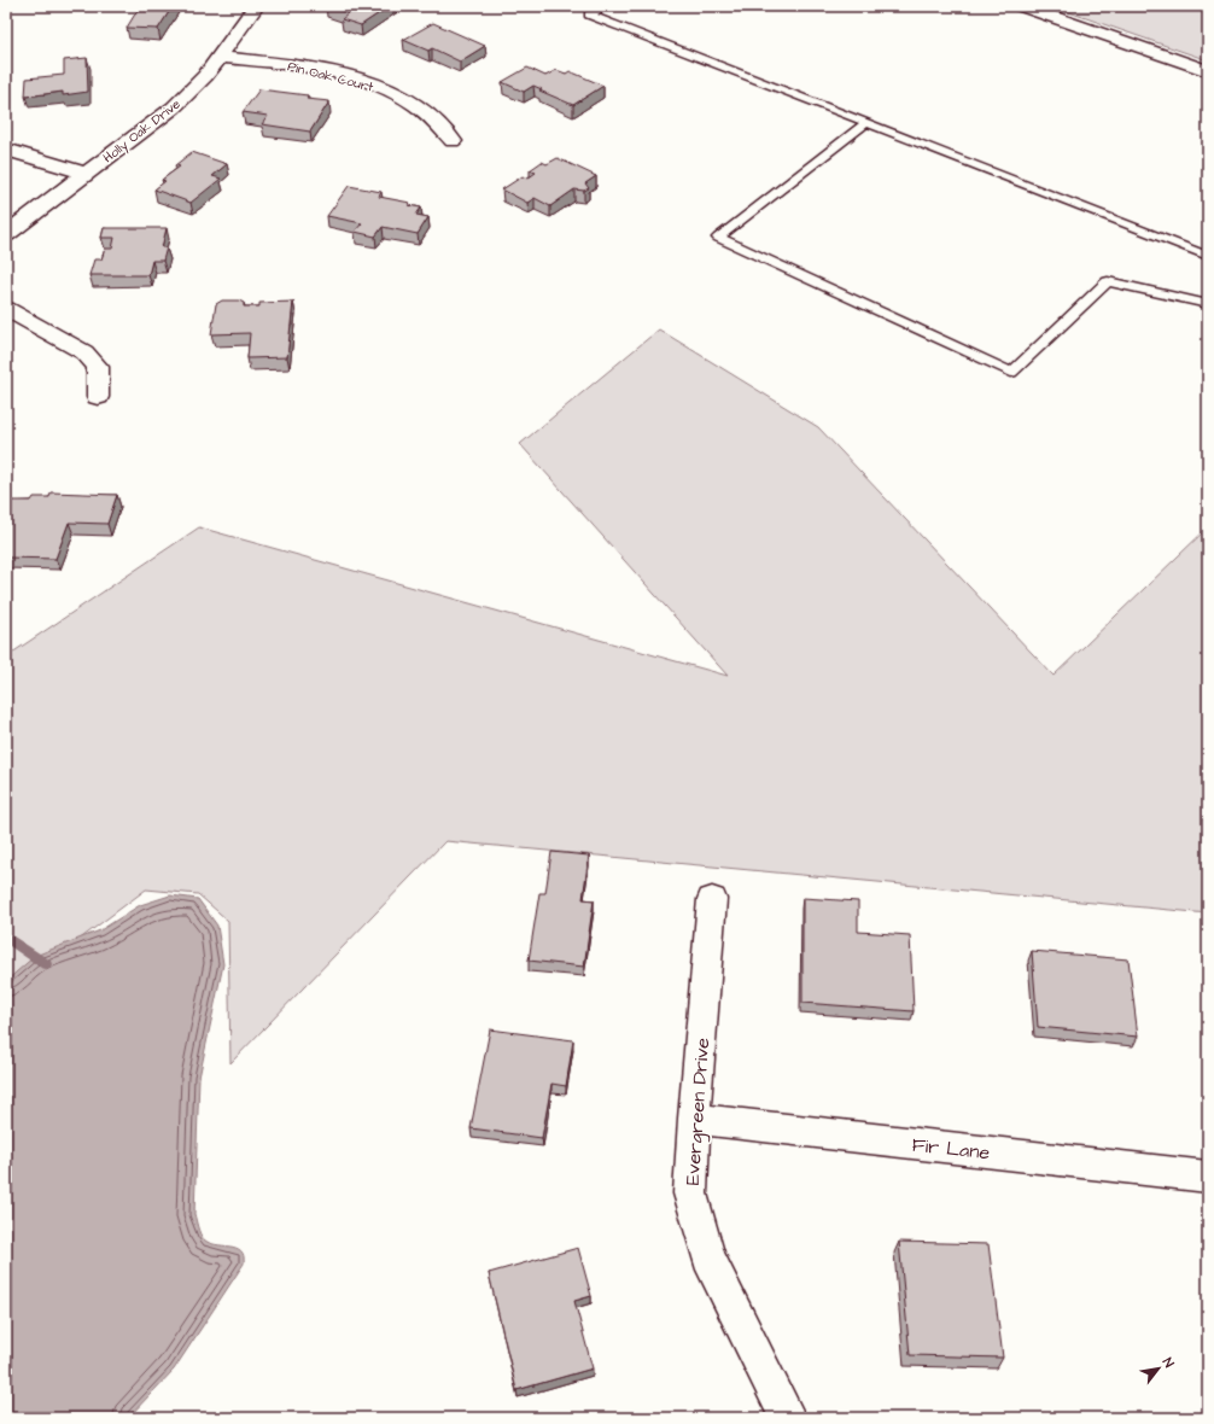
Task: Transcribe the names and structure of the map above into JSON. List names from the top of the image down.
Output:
{
  "streets": {
    "street": [
      "Pin Oak Court",
      "Holly Oak Drive",
      "Evergreen Drive",
      "Fir Lane"
    ]
  },
  "crossings": [
    ["Pin Oak Court", "Holly Oak Drive"],
    ["Evergreen Drive", "Fir Lane"]
  ],
  "north": "top right"
}
